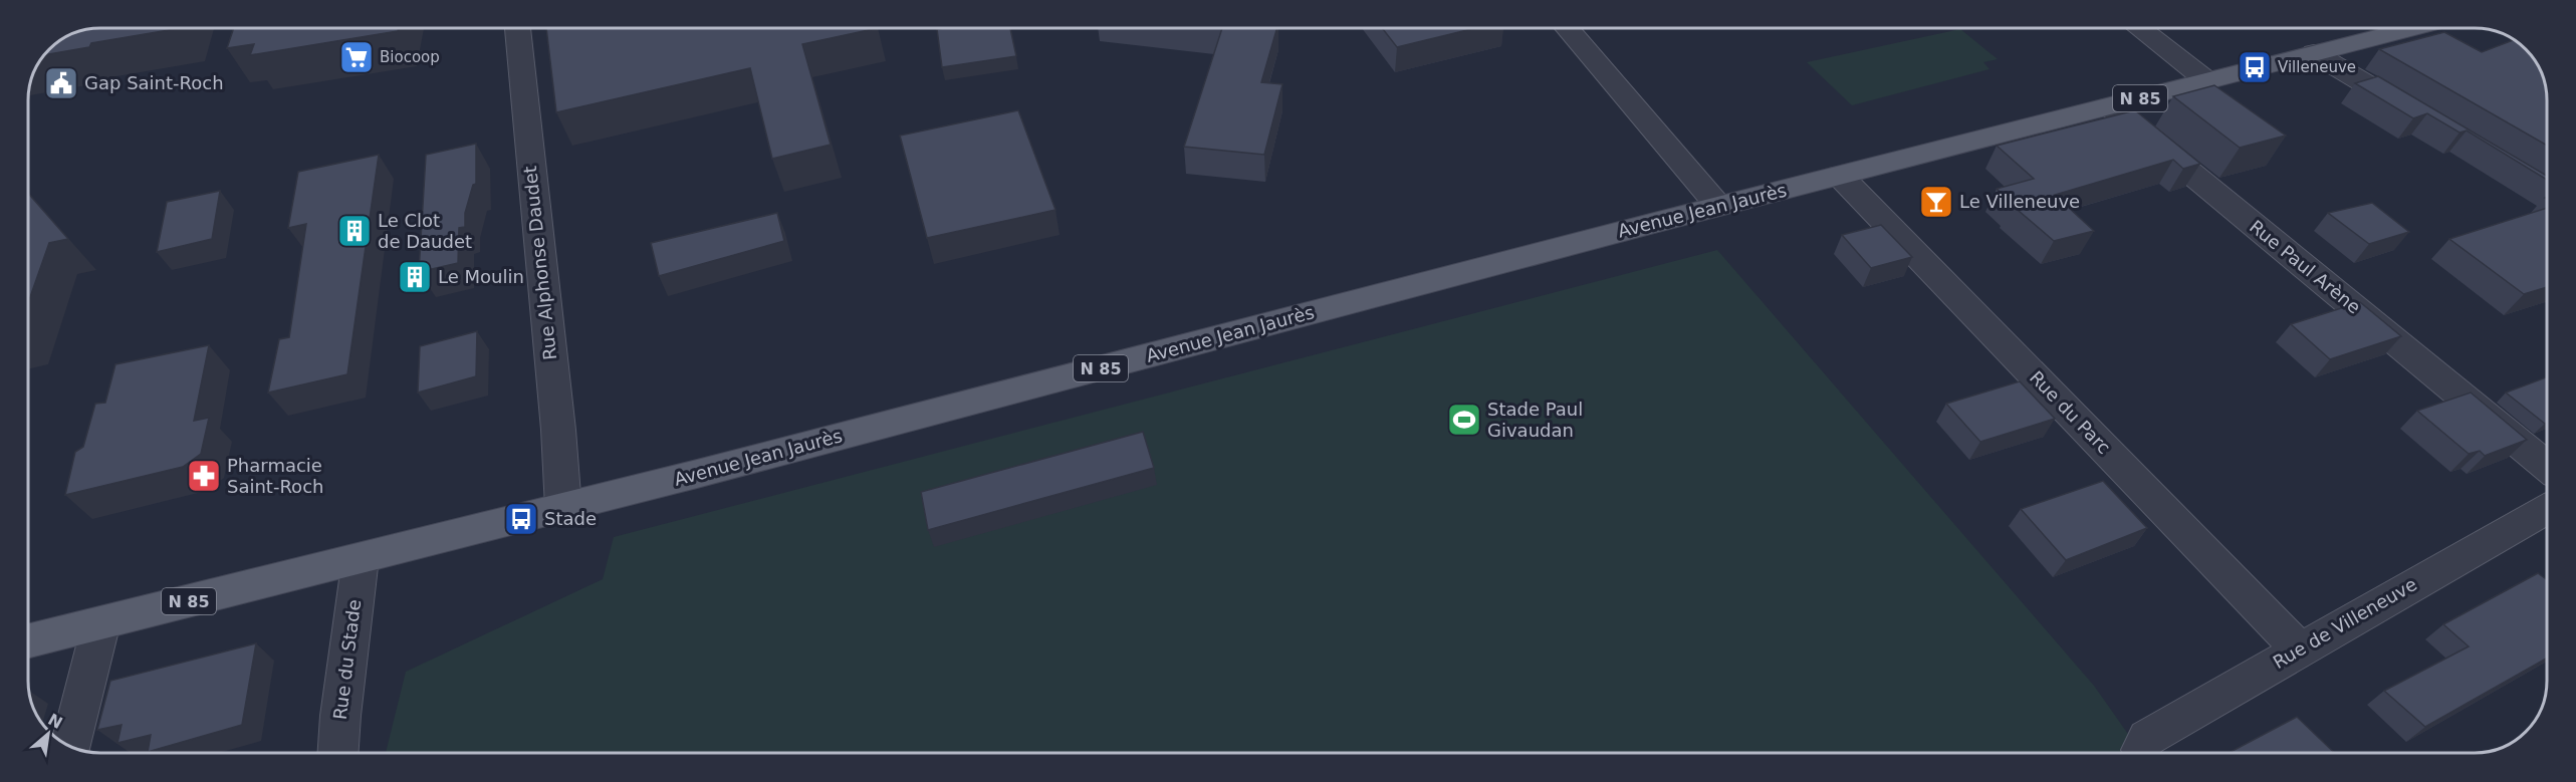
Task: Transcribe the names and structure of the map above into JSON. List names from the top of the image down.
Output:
{
  "streets": {
    "main road": ["N 85", "Avenue Jean Jaurès"],
    "street": [
      "Rue Alphonse Daudet",
      "Rue Paul Arène",
      "Rue du Parc",
      "Rue de Villeneuve",
      "Rue du Stade"
    ]
  },
  "crossings": [
    ["Avenue Jean Jaurès", "Rue Alphonse Daudet"],
    ["Avenue Jean Jaurès", "Rue Paul Arène"],
    ["Avenue Jean Jaurès", "Rue du Parc"],
    ["Avenue Jean Jaurès", "Rue du Stade"],
    ["Rue du Parc", "Rue de Villeneuve"]
  ],
  "places": {
    "supermarket": ["Biocoop"],
    "bus stop": ["Villeneuve", "Stade"],
    "public building": ["Gap Saint-Roch"],
    "bar": ["Le Villeneuve"],
    "building": ["Le Clot de Daudet", "Le Moulin"],
    "sports": ["Stade Paul Givaudan"],
    "pharmacy": ["Pharmacie Saint-Roch"]
  },
  "north": "top right"
}
